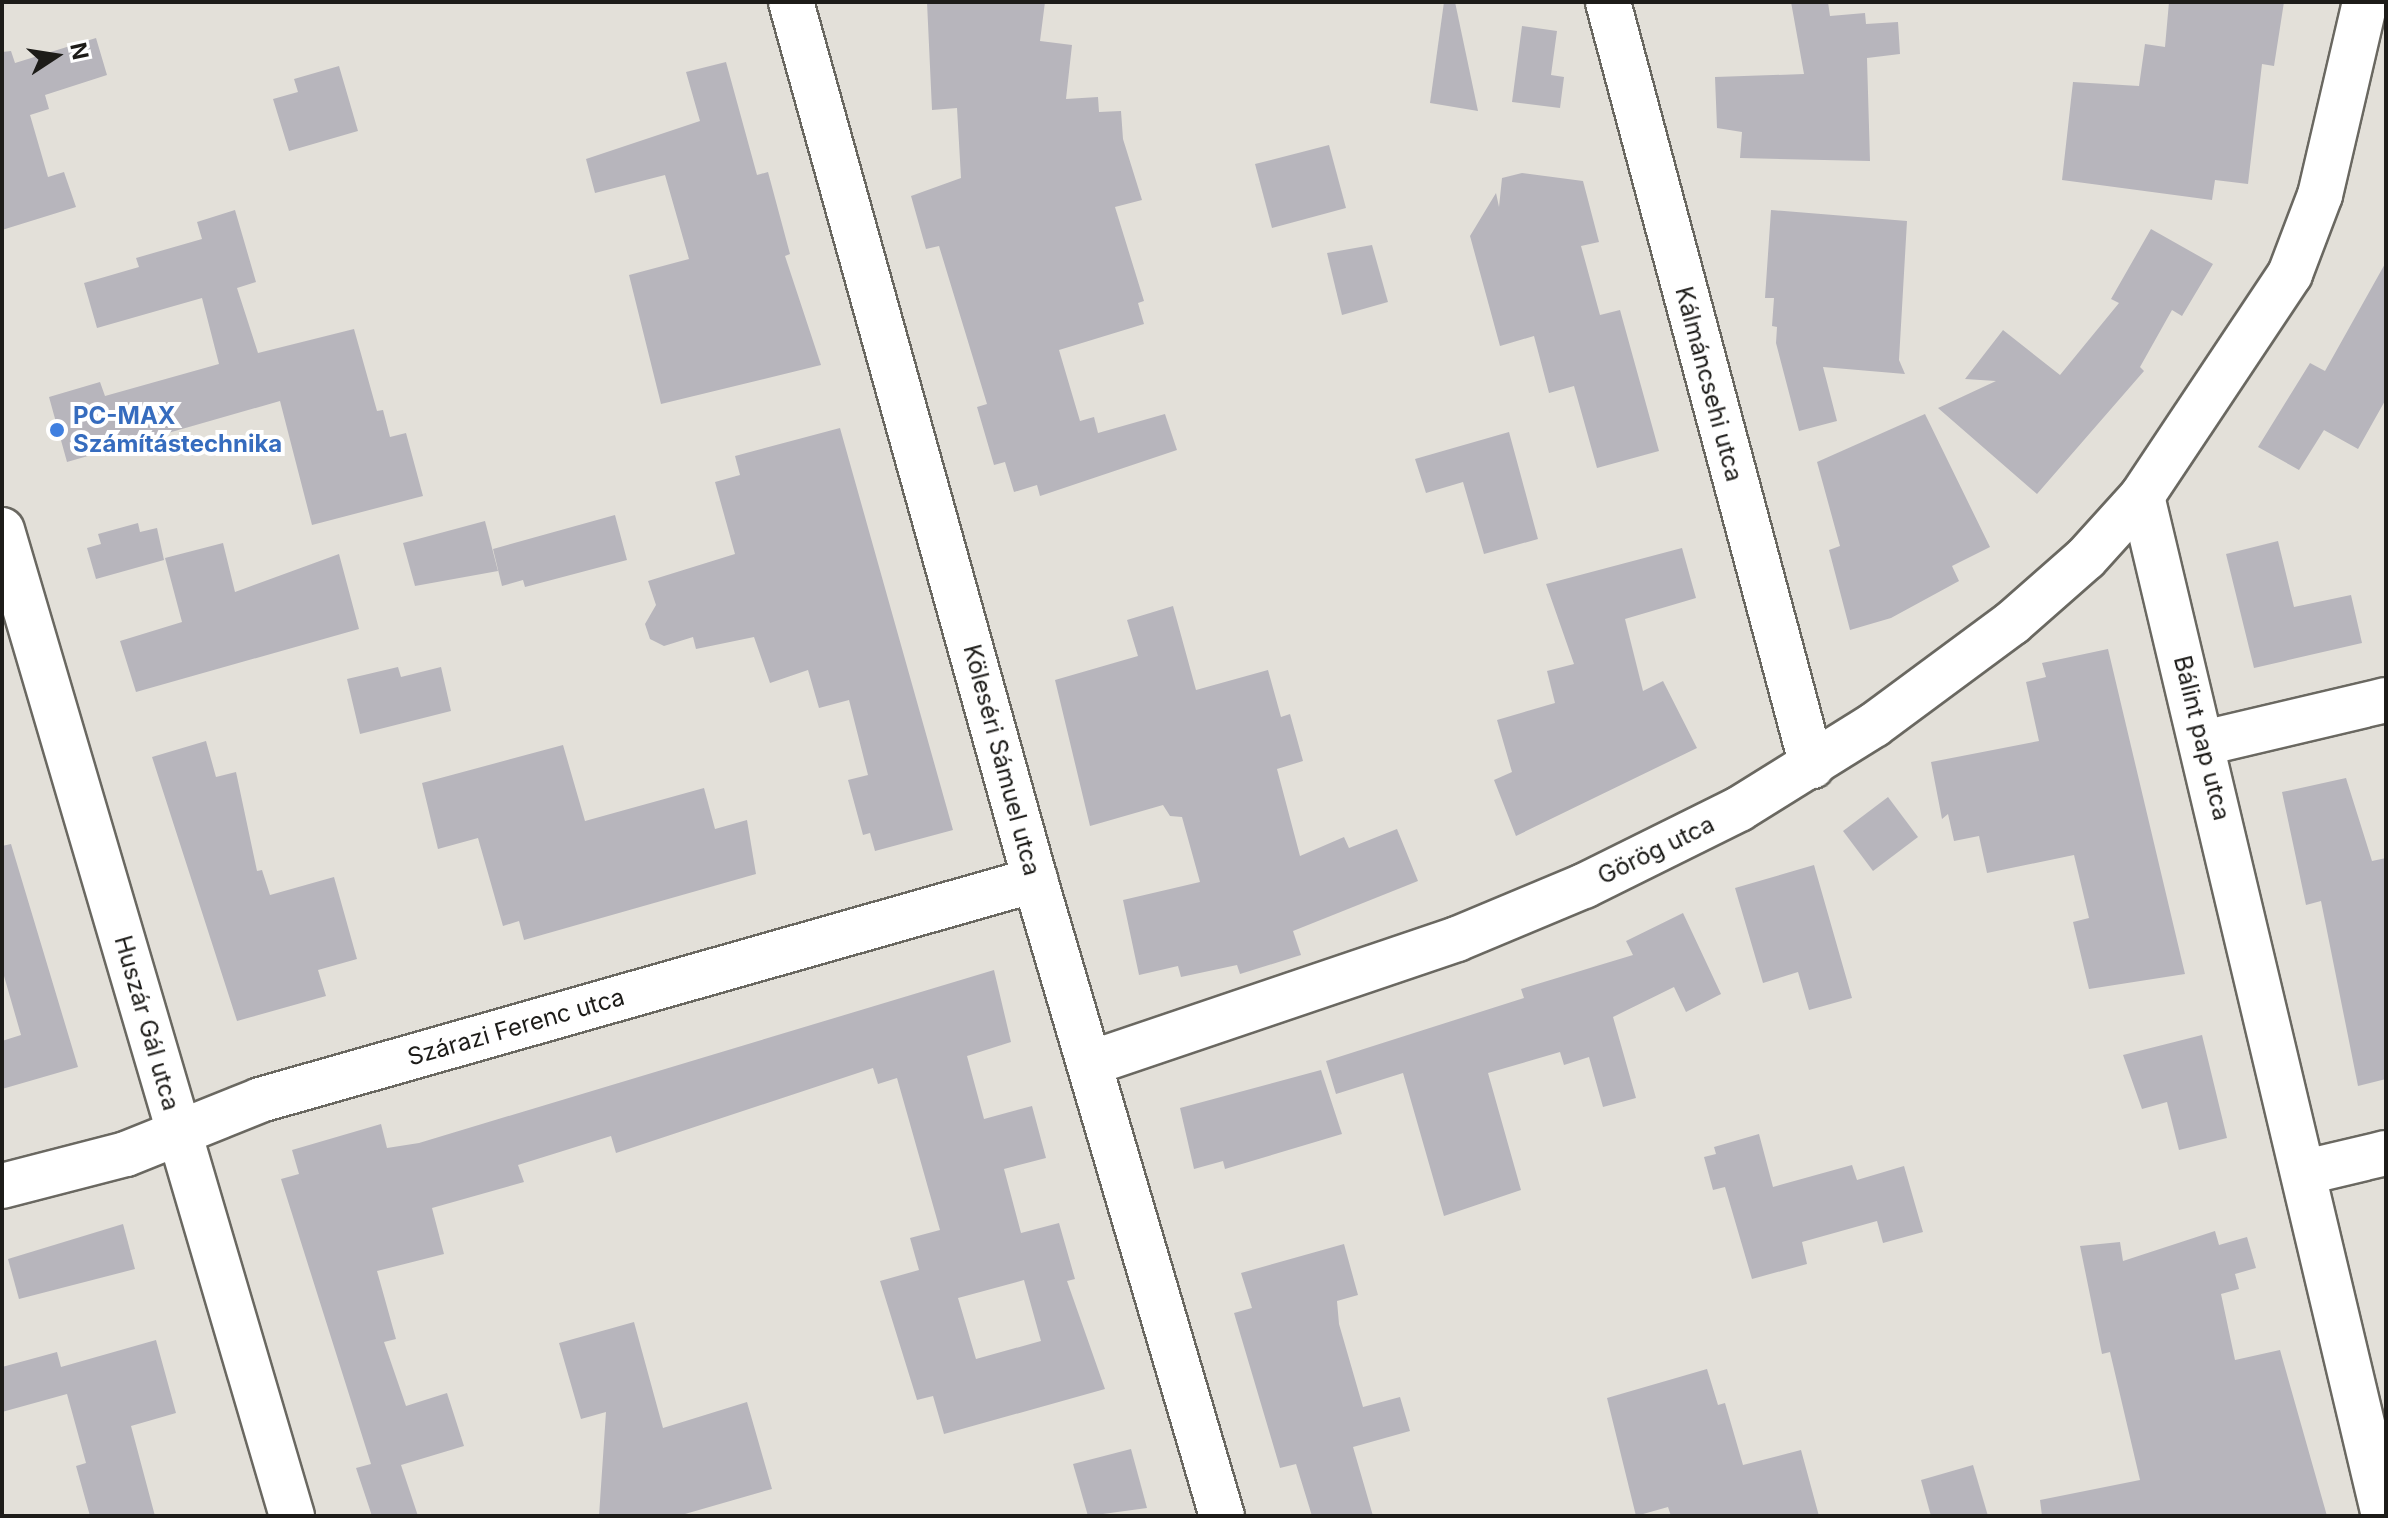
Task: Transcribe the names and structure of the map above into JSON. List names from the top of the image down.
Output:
{
  "streets": {
    "street": [
      "Kálmáncsehi utca",
      "Bálint pap utca",
      "Köleséri Sámuel utca",
      "Görög utca",
      "Huszár Gál utca",
      "Szárazi Ferenc utca"
    ]
  },
  "crossings": [
    ["Kálmáncsehi utca", "Görög utca"],
    ["Bálint pap utca", "Görög utca"],
    ["Köleséri Sámuel utca", "Görög utca"],
    ["Köleséri Sámuel utca", "Szárazi Ferenc utca"],
    ["Huszár Gál utca", "Szárazi Ferenc utca"]
  ],
  "places": ["PC-MAX Számítástechnika"],
  "north": "right"
}
